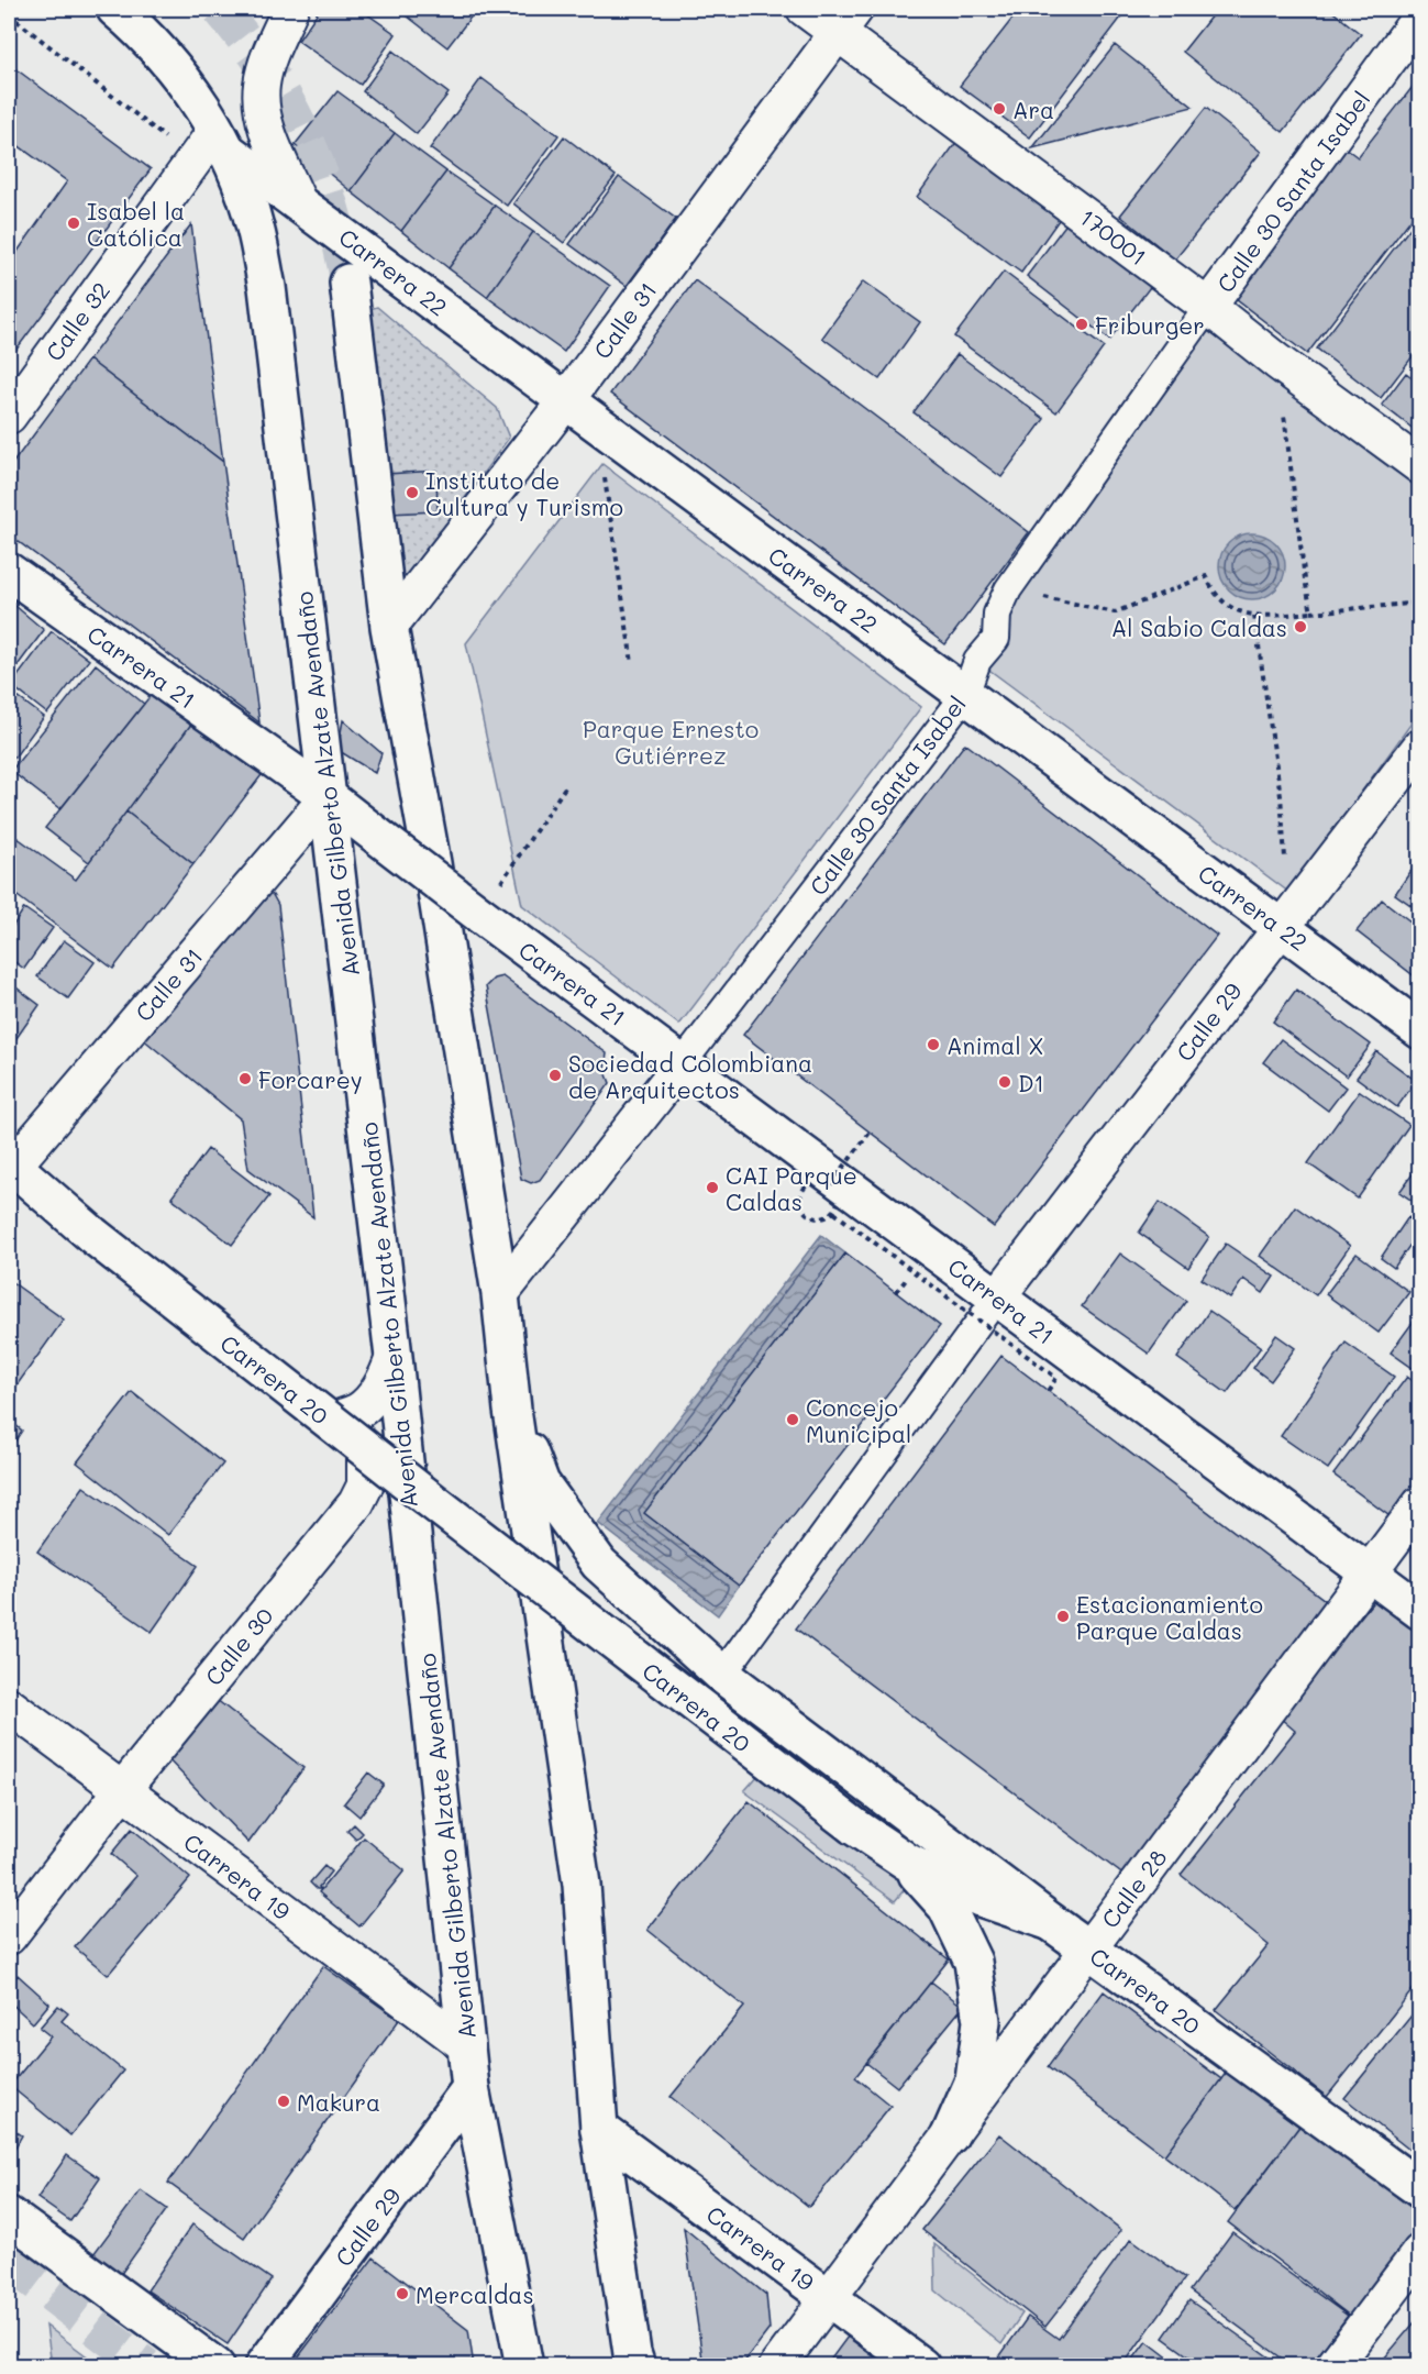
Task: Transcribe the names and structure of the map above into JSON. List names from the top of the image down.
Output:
{
  "streets": {
    "main road": [
      "Carrera 22",
      "Carrera 21",
      "Avenida Gilberto Alzate Avendaño",
      "Calle 29",
      "Carrera 20",
      "Carrera 19"
    ],
    "street": [
      "Calle 30 Santa Isabel",
      "170001",
      "Calle 31",
      "Calle 32",
      "Calle 30",
      "Calle 28"
    ]
  },
  "crossings": [
    ["Calle 30 Santa Isabel", "170001"],
    ["Calle 30 Santa Isabel", "Carrera 22"],
    ["Calle 30 Santa Isabel", "Carrera 21"],
    ["170001", "Calle 31"],
    ["Carrera 22", "Calle 31"],
    ["Carrera 22", "Calle 32"],
    ["Carrera 22", "Avenida Gilberto Alzate Avendaño"],
    ["Carrera 22", "Calle 29"],
    ["Calle 31", "Carrera 21"],
    ["Calle 31", "Avenida Gilberto Alzate Avendaño"],
    ["Calle 31", "Carrera 20"],
    ["Calle 32", "Avenida Gilberto Alzate Avendaño"],
    ["Carrera 21", "Avenida Gilberto Alzate Avendaño"],
    ["Carrera 21", "Calle 29"],
    ["Carrera 21", "Calle 28"],
    ["Avenida Gilberto Alzate Avendaño", "Calle 29"],
    ["Avenida Gilberto Alzate Avendaño", "Carrera 19"],
    ["Carrera 20", "Calle 30"],
    ["Carrera 20", "Calle 28"],
    ["Calle 30", "Carrera 19"],
    ["Carrera 19", "Calle 28"]
  ],
  "parks": ["Parque Ernesto Gutiérrez"],
  "places": [
    "Ara",
    "Isabel la Católica",
    "Friburger",
    "Instituto de Cultura y Turismo",
    "Al Sabio Caldas",
    "Animal X",
    "Sociedad Colombiana de Arquitectos",
    "Forcarey",
    "D1",
    "CAI Parque Caldas",
    "Concejo Municipal",
    "Estacionamiento Parque Caldas",
    "Makura",
    "Mercaldas"
  ]
}
